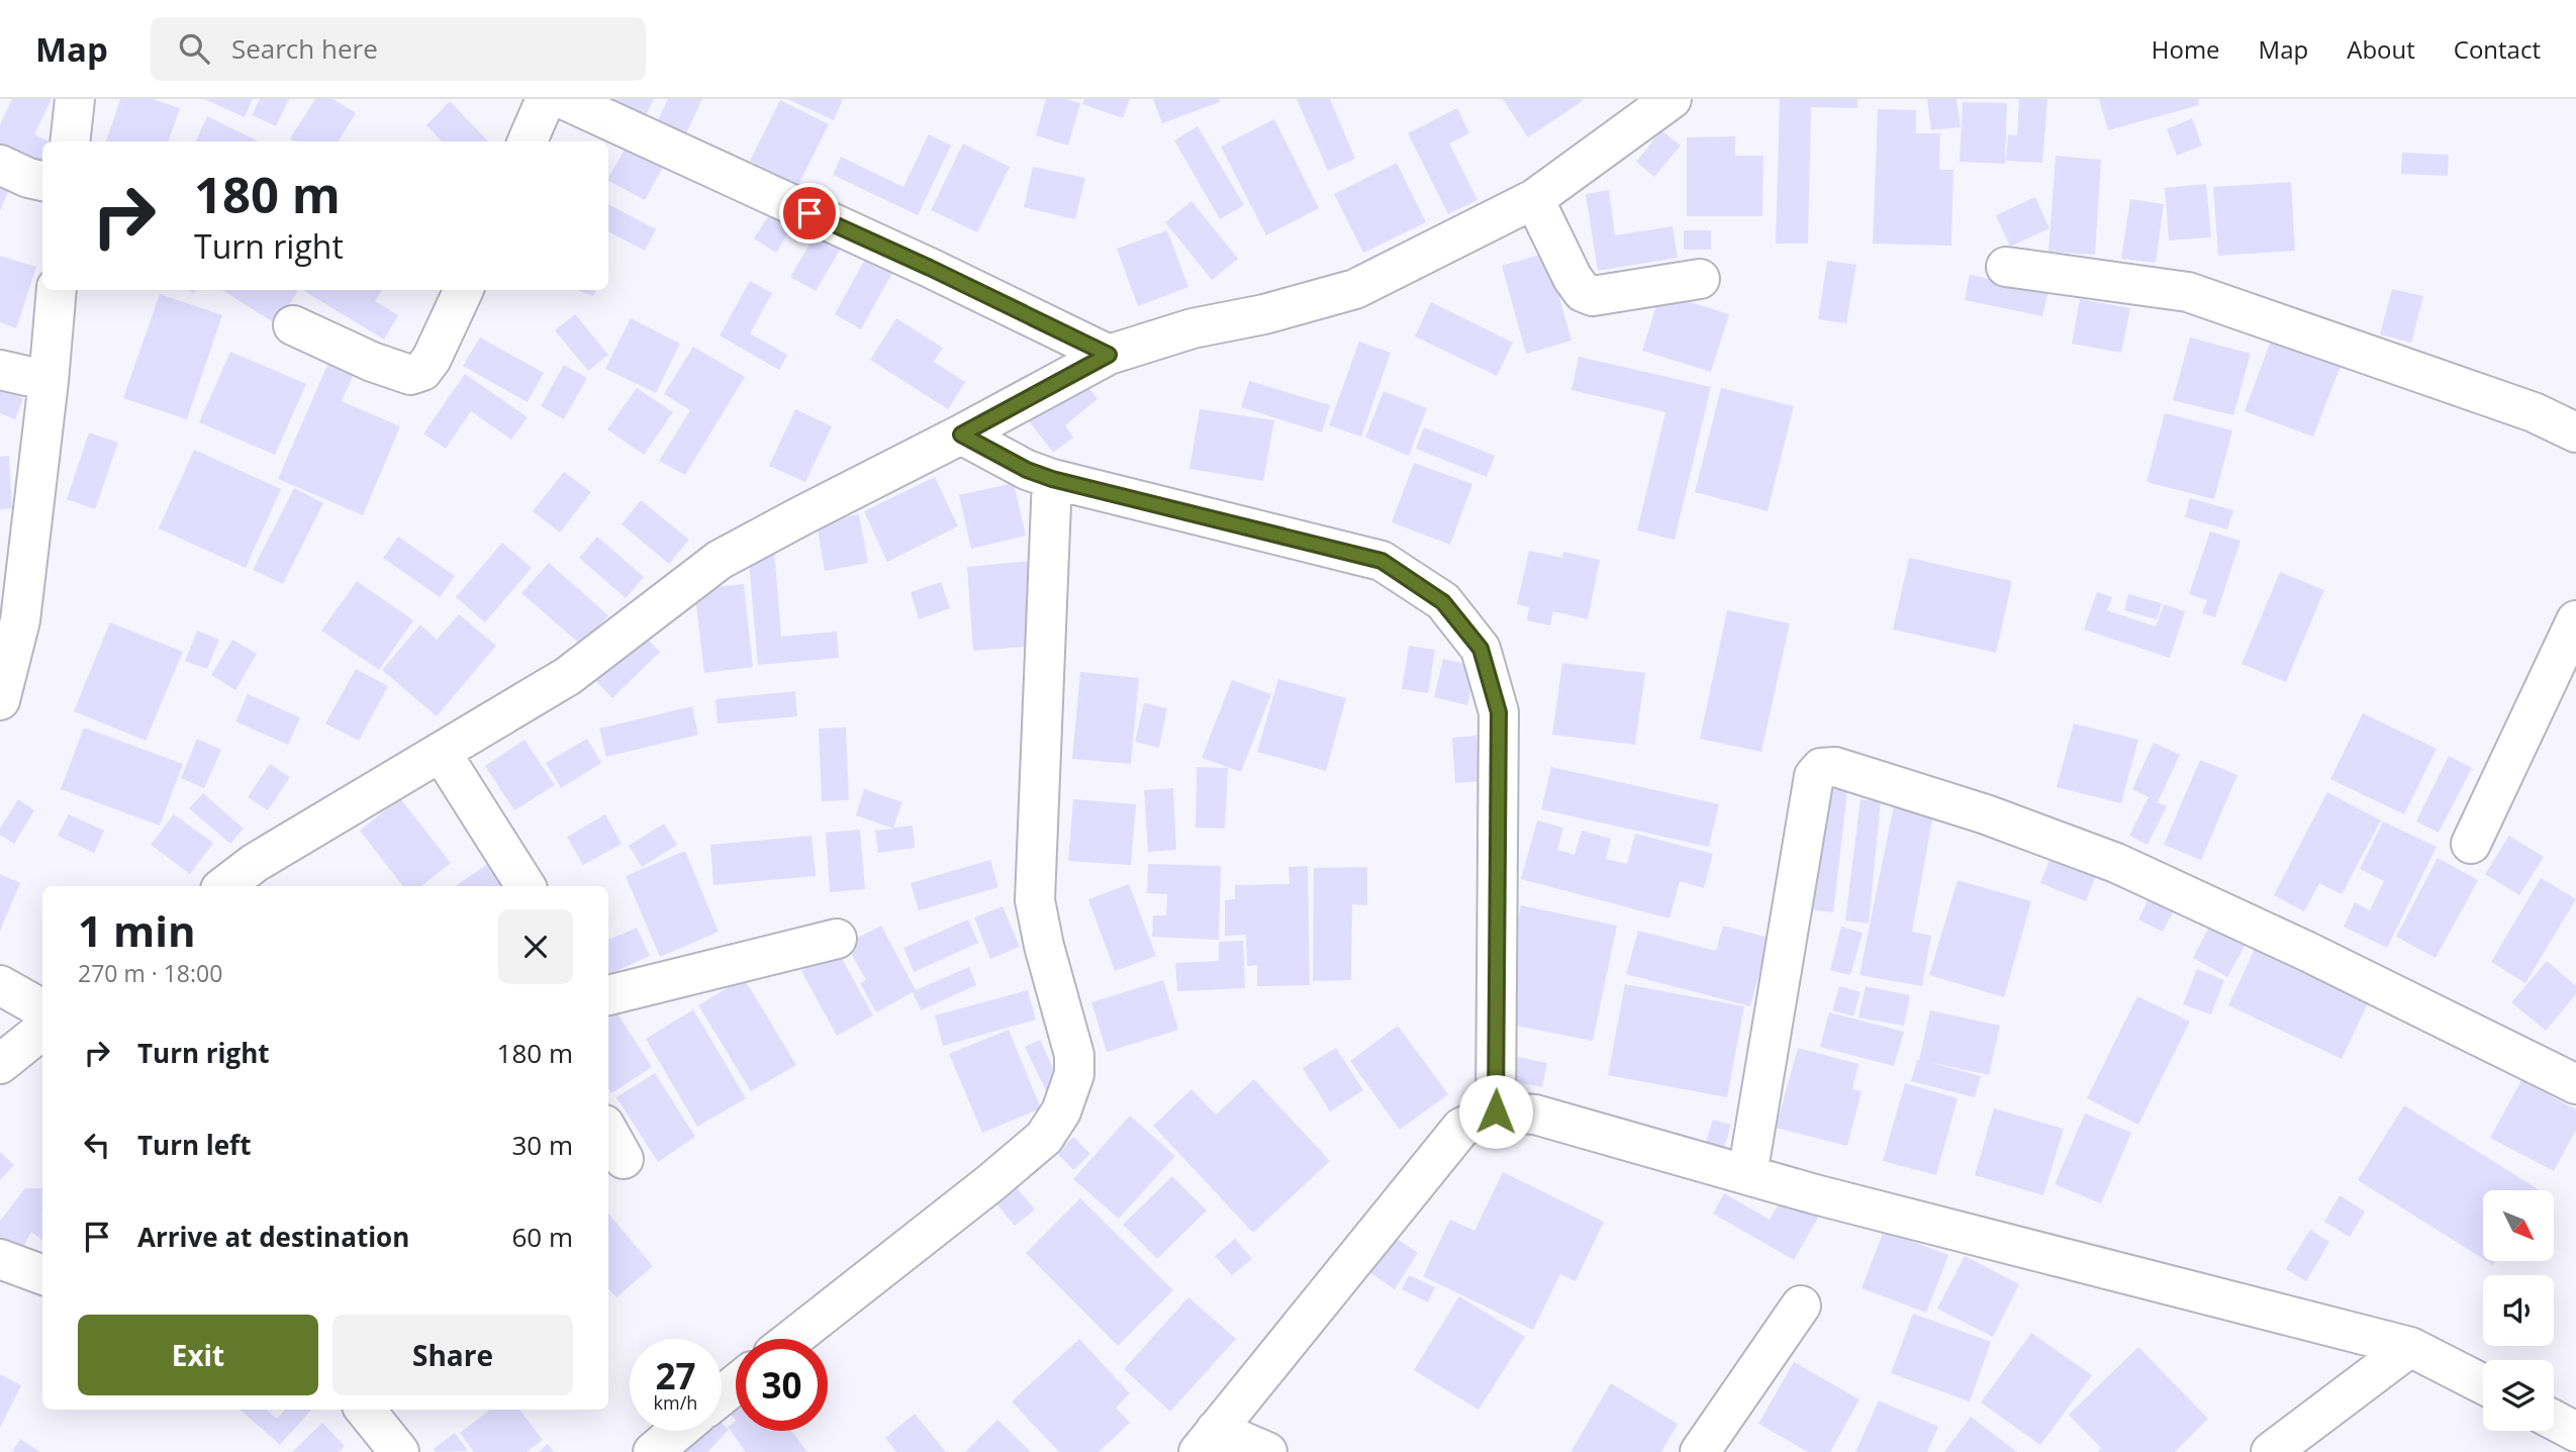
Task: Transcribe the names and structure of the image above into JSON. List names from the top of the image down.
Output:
{
  "north": "bottom right",
  "page": {
    "header": "Map",
    "search": "Search here",
    "nav": [
      "Home",
      "Map",
      "About",
      "Contact"
    ],
    "turn": ["180 m", "Turn right"],
    "heading": ["1 min", "270 m · 18:00"],
    "list": [
      {
        "name": "Turn right",
        "value": "180 m"
      },
      {
        "name": "Turn left",
        "value": "30 m"
      },
      {
        "name": "Arrive at destination",
        "value": "60 m"
      }
    ],
    "buttons": ["Exit", "Share"],
    "speed": "27 km/h",
    "limit": "30"
  }
}
